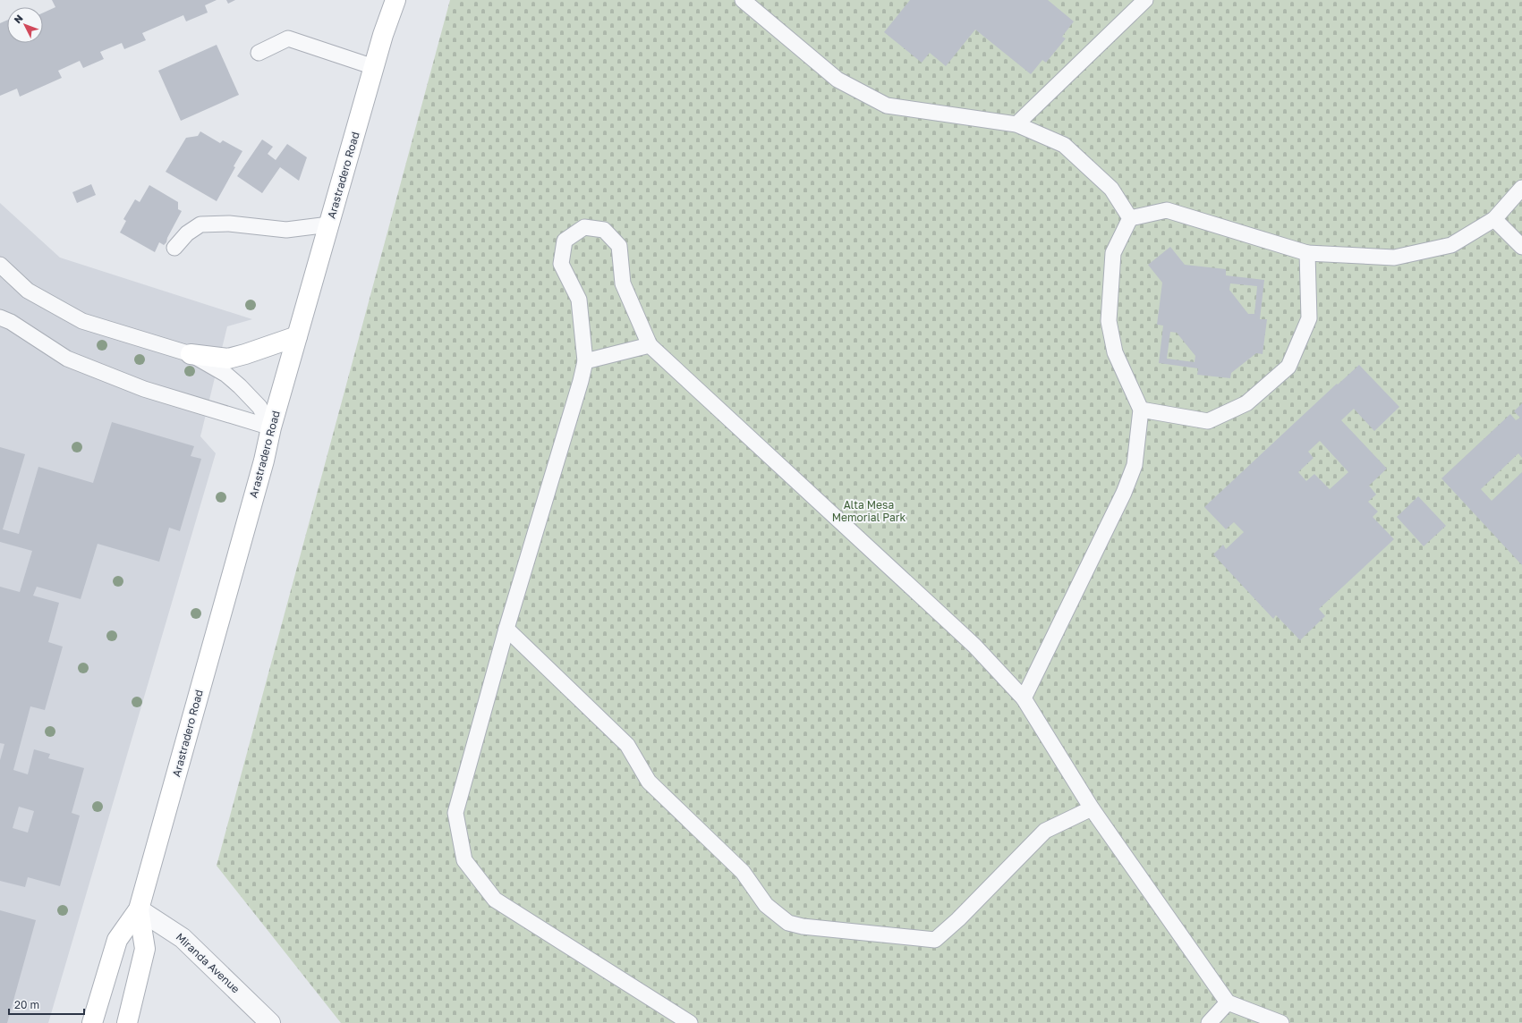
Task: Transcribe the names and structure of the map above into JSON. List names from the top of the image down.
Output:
{
  "streets": {
    "main road": ["Arastradero Road"],
    "street": ["Miranda Avenue"]
  },
  "crossings": [
    ["Arastradero Road", "Miranda Avenue"]
  ],
  "parks": ["Alta Mesa Memorial Park"],
  "scale_bar": "20 m",
  "north": "top left"
}
